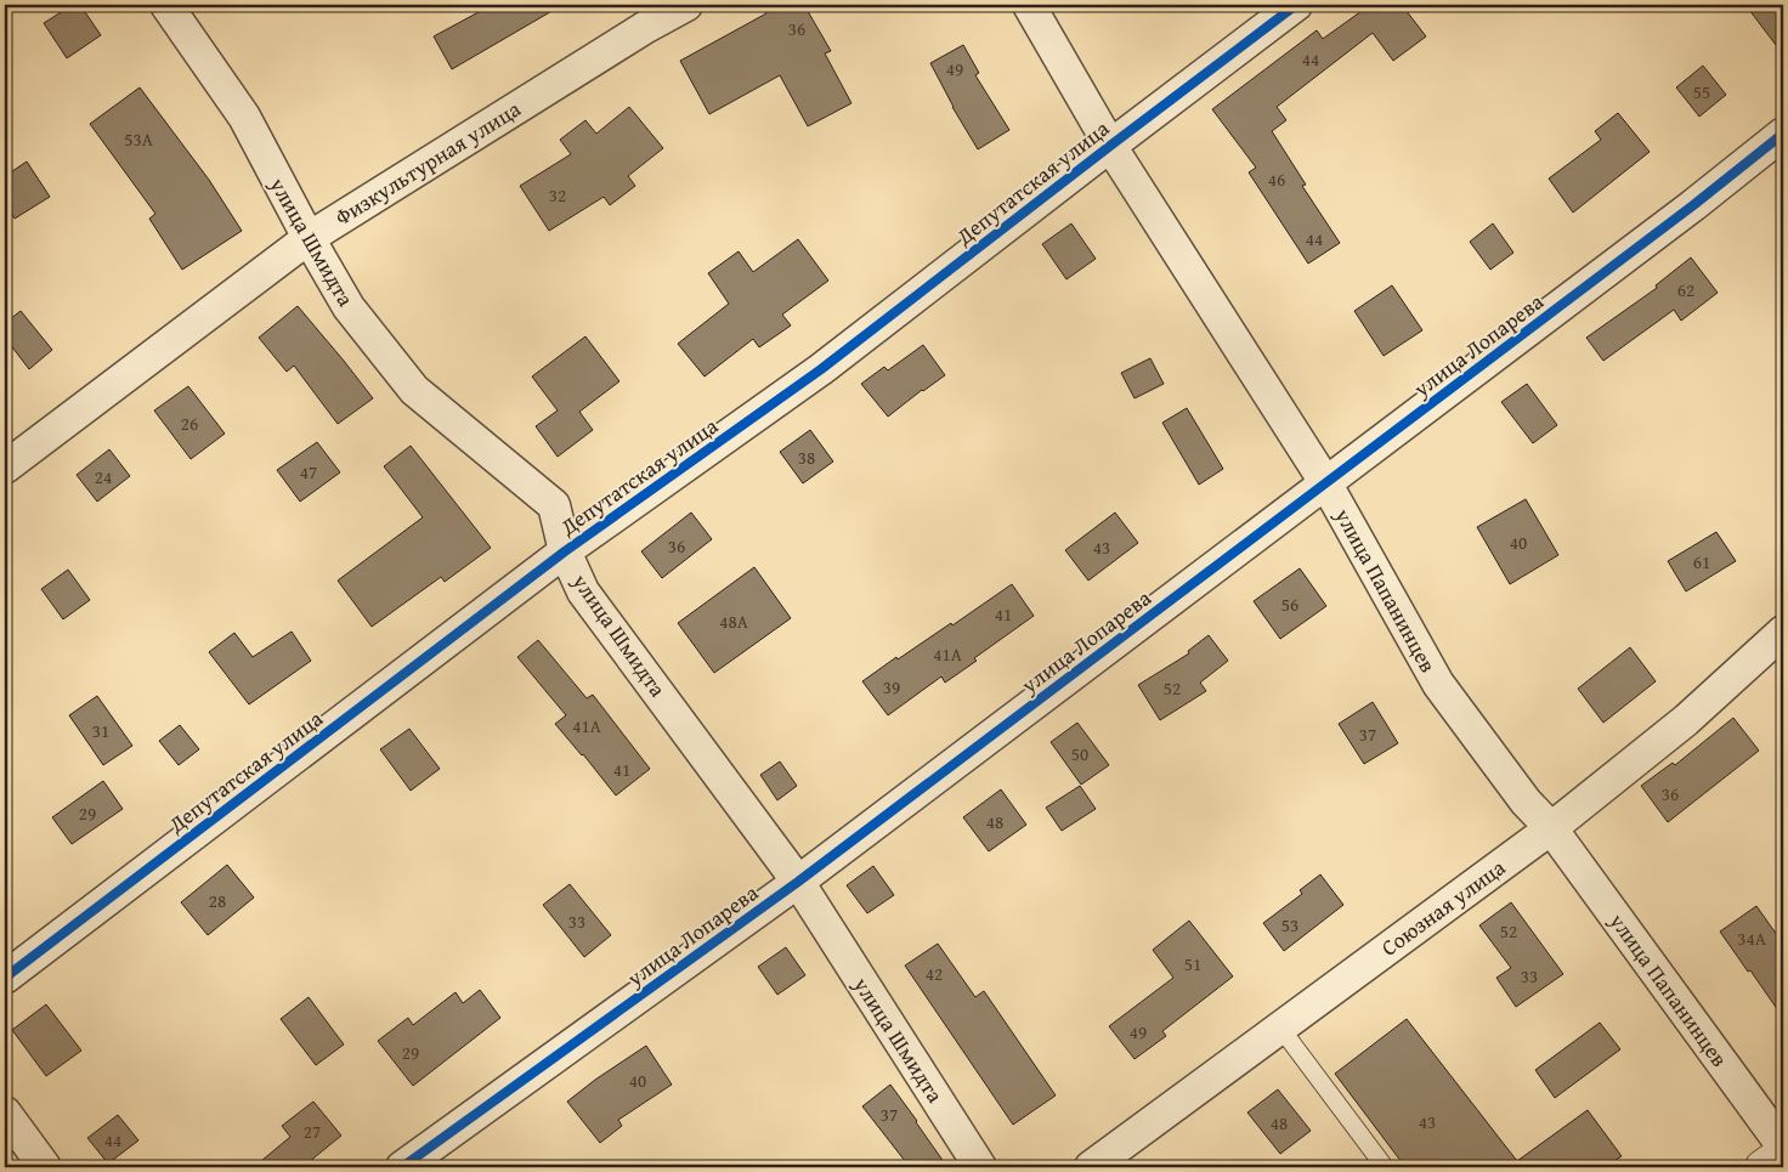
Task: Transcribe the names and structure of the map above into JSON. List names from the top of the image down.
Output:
{
  "streets": {
    "street": [
      "Физкультурная улица",
      "Депутатская улица",
      "улица Шмидта",
      "улица Лопарева",
      "улица Папанинцев",
      "Союзная улица"
    ]
  },
  "crossings": [
    ["Физкультурная улица", "улица Шмидта"],
    ["Депутатская улица", "улица Шмидта"],
    ["Депутатская улица", "улица Папанинцев"],
    ["улица Шмидта", "улица Лопарева"],
    ["улица Лопарева", "улица Папанинцев"],
    ["улица Папанинцев", "Союзная улица"]
  ],
  "house_numbers": [
    "36",
    "44",
    "49",
    "55",
    "53А",
    "46",
    "32",
    "44",
    "62",
    "26",
    "38",
    "47",
    "24",
    "40",
    "36",
    "43",
    "61",
    "56",
    "41",
    "48А",
    "41А",
    "39",
    "52",
    "41А",
    "31",
    "37",
    "50",
    "41",
    "36",
    "29",
    "48",
    "28",
    "33",
    "53",
    "52",
    "34А",
    "51",
    "42",
    "33",
    "49",
    "29",
    "40",
    "37",
    "43",
    "48",
    "27",
    "44"
  ]
}
